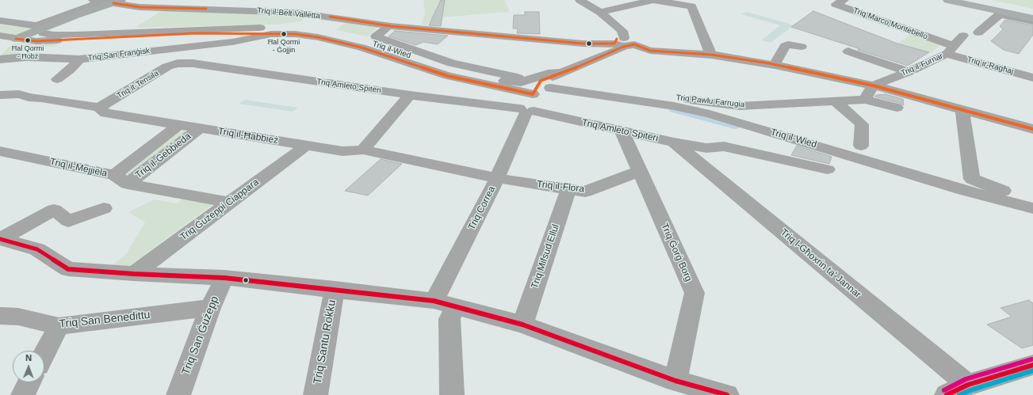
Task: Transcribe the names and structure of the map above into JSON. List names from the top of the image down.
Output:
{
  "streets": {
    "street": [
      "Triq il-Belt Valletta",
      "Triq Marco Montebello",
      "Triq il-Wied",
      "Triq San Franġisk",
      "Triq il-Furnar",
      "Triq ir-Ragħaj",
      "Triq it-Tensila",
      "Triq Amleto Spiteri",
      "Triq Pawlu Farrugia",
      "Triq il-Ħabbież",
      "Triq il-Ġebbieda",
      "Triq il-Mejjiela",
      "Triq il-Flora",
      "Triq Correa",
      "Triq Ġużeppi Ciappara",
      "Triq Ġorġ Borg",
      "Triq Mifsud Ellul",
      "Triq l-Għoxrin ta' Jannar",
      "Triq San Benedittu",
      "Triq San Ġużepp",
      "Triq Santu Rokku"
    ]
  },
  "crossings": [
    ["Triq il-Belt Valletta", "Triq il-Furnar"],
    ["Triq Marco Montebello", "Triq il-Furnar"],
    ["Triq Marco Montebello", "Triq ir-Ragħaj"],
    ["Triq il-Wied", "Triq San Franġisk"],
    ["Triq il-Wied", "Triq Pawlu Farrugia"],
    ["Triq il-Wied", "Triq Correa"],
    ["Triq San Franġisk", "Triq Amleto Spiteri"],
    ["Triq San Franġisk", "Triq Correa"],
    ["Triq il-Furnar", "Triq ir-Ragħaj"],
    ["Triq it-Tensila", "Triq Amleto Spiteri"],
    ["Triq it-Tensila", "Triq il-Ħabbież"],
    ["Triq Amleto Spiteri", "Triq Correa"],
    ["Triq Amleto Spiteri", "Triq Ġorġ Borg"],
    ["Triq Amleto Spiteri", "Triq l-Għoxrin ta' Jannar"],
    ["Triq Pawlu Farrugia", "Triq Correa"],
    ["Triq il-Ħabbież", "Triq il-Ġebbieda"],
    ["Triq il-Ħabbież", "Triq il-Flora"],
    ["Triq il-Ħabbież", "Triq Correa"],
    ["Triq il-Ħabbież", "Triq Ġużeppi Ciappara"],
    ["Triq il-Ġebbieda", "Triq il-Mejjiela"],
    ["Triq il-Mejjiela", "Triq Ġużeppi Ciappara"],
    ["Triq il-Flora", "Triq Correa"],
    ["Triq il-Flora", "Triq Ġorġ Borg"],
    ["Triq il-Flora", "Triq Mifsud Ellul"],
    ["Triq San Benedittu", "Triq San Ġużepp"]
  ],
  "places": ["Ħal Qormi - Ġojjin", "Ħal Qormi - Ħobż"],
  "north": "top"
}
